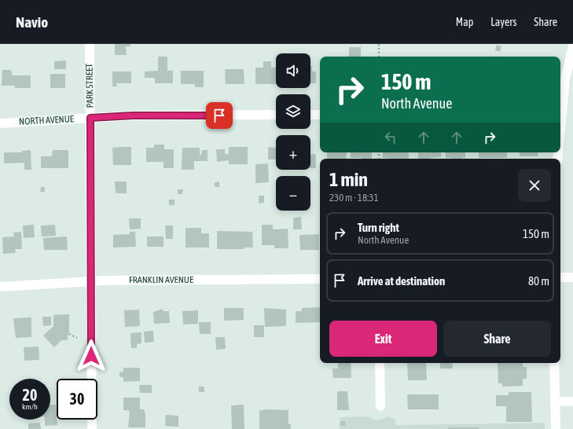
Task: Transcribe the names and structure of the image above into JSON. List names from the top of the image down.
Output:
{
  "streets": {
    "street": ["PARK STREET", "NORTH AVENUE", "FRANKLIN AVENUE"]
  },
  "crossings": [
    ["PARK STREET", "NORTH AVENUE"],
    ["PARK STREET", "FRANKLIN AVENUE"]
  ],
  "page": {
    "header": "Navio",
    "nav": ["Map", "Layers", "Share"],
    "map_buttons": ["+", "−"],
    "turn": ["150 m", "North Avenue"],
    "heading": ["1 min", "230 m · 18:31"],
    "list": [
      {
        "name": "Turn right",
        "note": "North Avenue",
        "value": "150 m"
      },
      {
        "name": "Arrive at destination",
        "value": "80 m"
      }
    ],
    "buttons": ["Exit", "Share"],
    "speed": "20 km/h",
    "limit": "30"
  }
}
